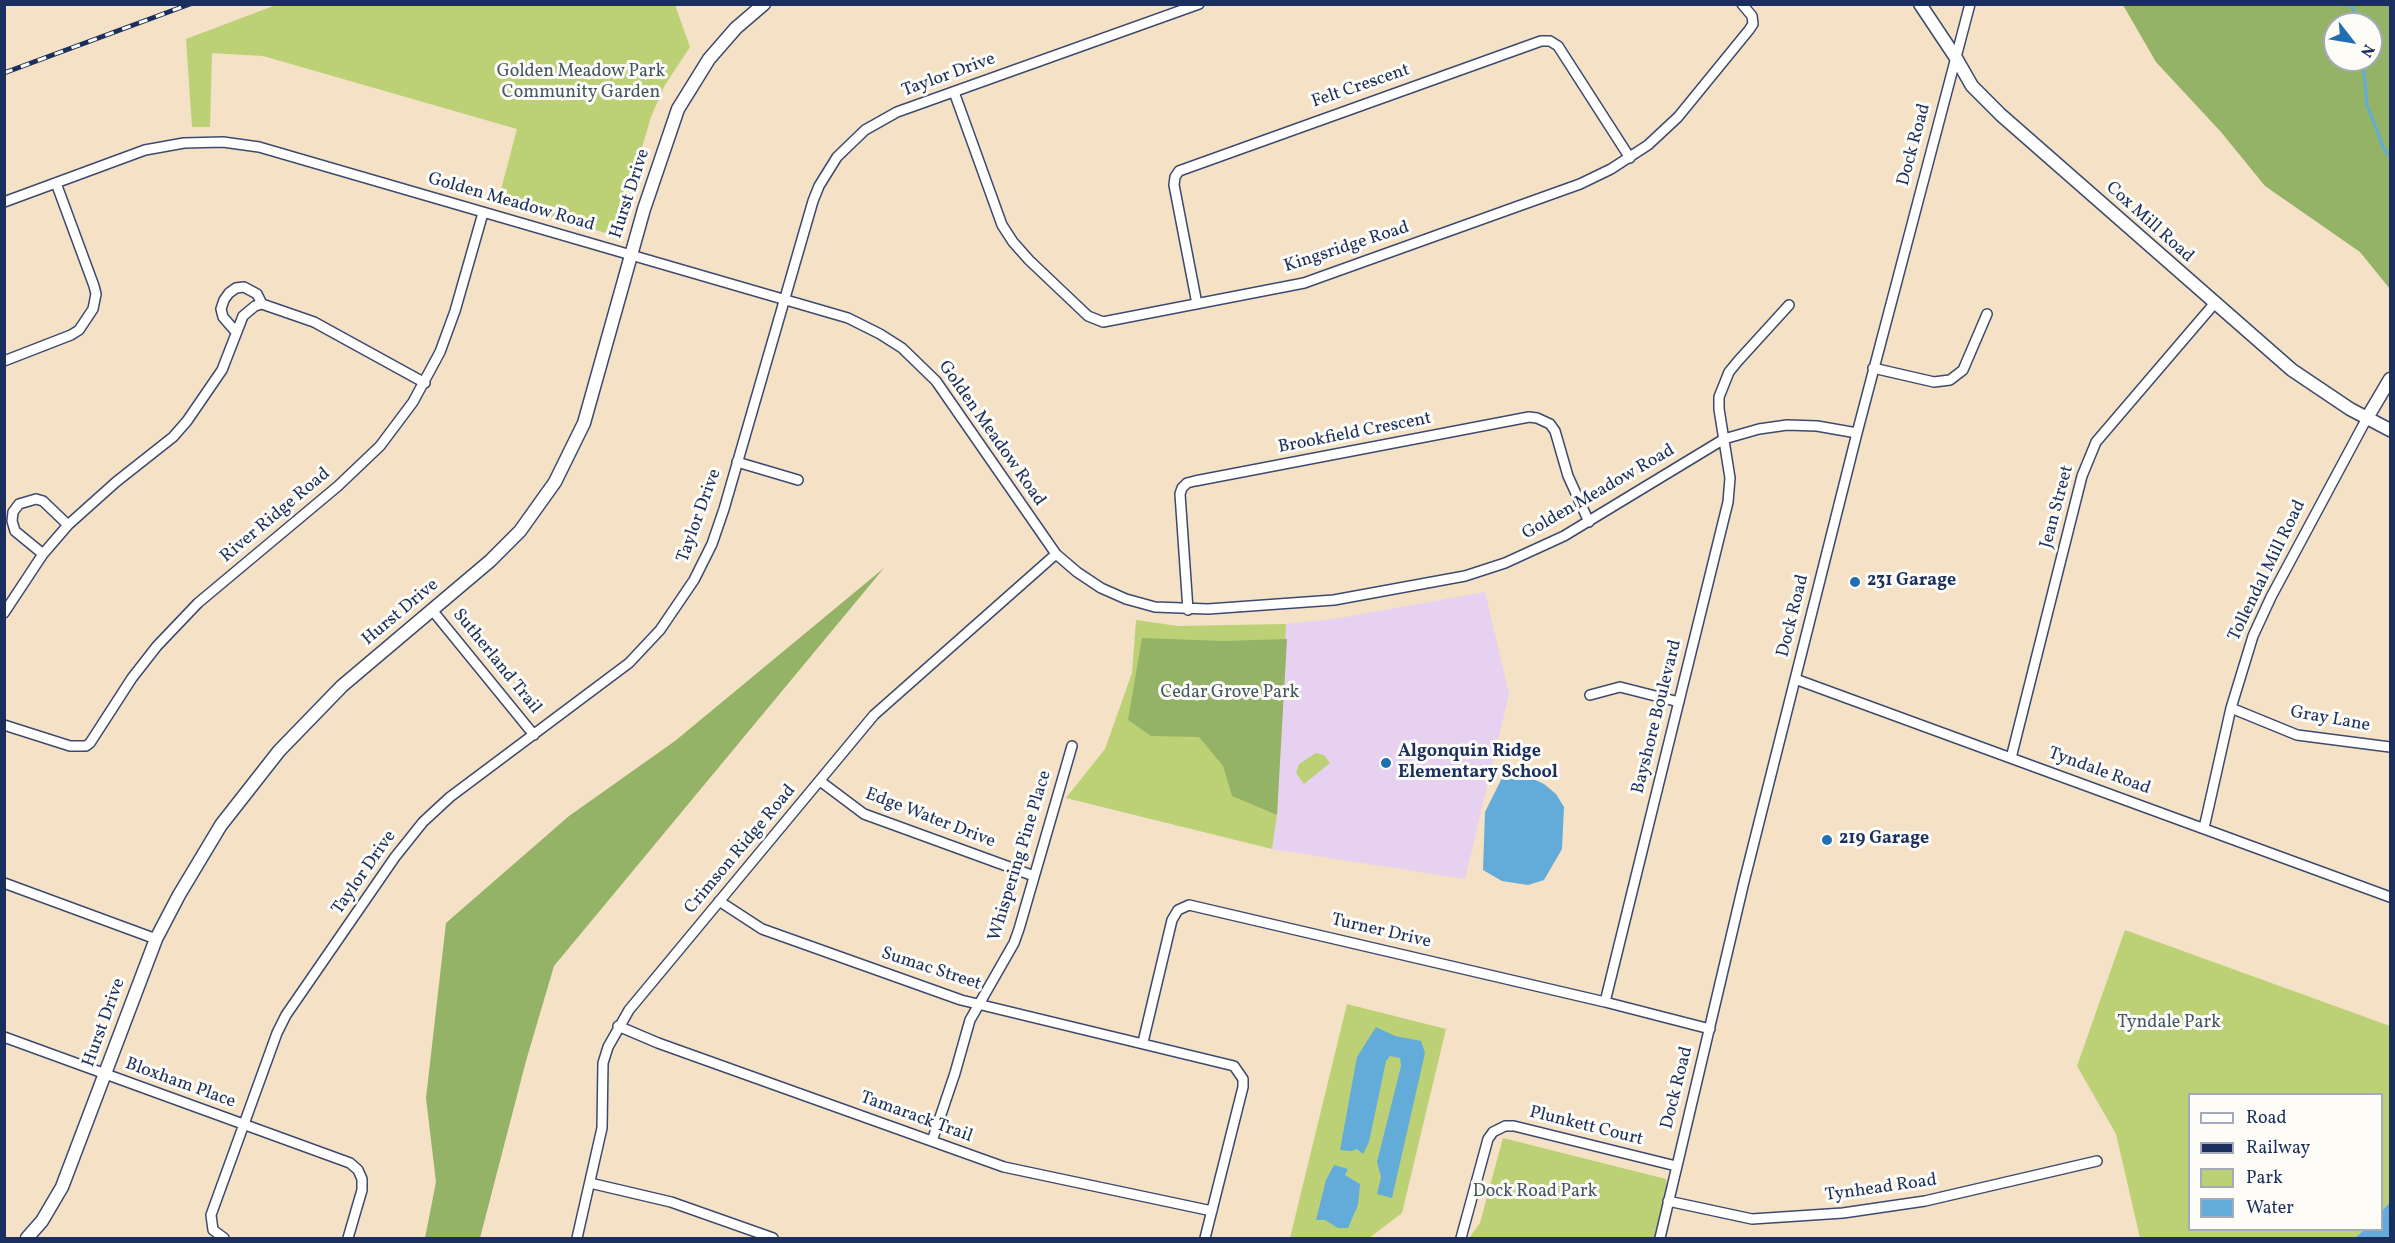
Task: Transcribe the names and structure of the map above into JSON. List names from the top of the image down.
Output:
{
  "streets": {
    "street": [
      "Taylor Drive",
      "Felt Crescent",
      "Dock Road",
      "Hurst Drive",
      "Golden Meadow Road",
      "Cox Mill Road",
      "Kingsridge Road",
      "Brookfield Crescent",
      "Jean Street",
      "River Ridge Road",
      "Tollendal Mill Road",
      "Sutherland Trail",
      "Bayshore Boulevard",
      "Gray Lane",
      "Tyndale Road",
      "Edge Water Drive",
      "Crimson Ridge Road",
      "Whispering Pine Place",
      "Turner Drive",
      "Sumac Street",
      "Bloxham Place",
      "Tamarack Trail",
      "Plunkett Court",
      "Tynhead Road"
    ]
  },
  "crossings": [
    ["Taylor Drive", "Golden Meadow Road"],
    ["Taylor Drive", "Kingsridge Road"],
    ["Taylor Drive", "Sutherland Trail"],
    ["Taylor Drive", "Bloxham Place"],
    ["Felt Crescent", "Kingsridge Road"],
    ["Dock Road", "Golden Meadow Road"],
    ["Dock Road", "Cox Mill Road"],
    ["Dock Road", "Tyndale Road"],
    ["Dock Road", "Turner Drive"],
    ["Dock Road", "Plunkett Court"],
    ["Dock Road", "Tynhead Road"],
    ["Hurst Drive", "Golden Meadow Road"],
    ["Hurst Drive", "Sutherland Trail"],
    ["Hurst Drive", "Bloxham Place"],
    ["Golden Meadow Road", "Brookfield Crescent"],
    ["Golden Meadow Road", "River Ridge Road"],
    ["Golden Meadow Road", "Bayshore Boulevard"],
    ["Golden Meadow Road", "Crimson Ridge Road"],
    ["Cox Mill Road", "Jean Street"],
    ["Cox Mill Road", "Tollendal Mill Road"],
    ["Jean Street", "Tyndale Road"],
    ["Tollendal Mill Road", "Gray Lane"],
    ["Tollendal Mill Road", "Tyndale Road"],
    ["Bayshore Boulevard", "Turner Drive"],
    ["Edge Water Drive", "Crimson Ridge Road"],
    ["Edge Water Drive", "Whispering Pine Place"],
    ["Crimson Ridge Road", "Sumac Street"],
    ["Crimson Ridge Road", "Tamarack Trail"],
    ["Whispering Pine Place", "Sumac Street"],
    ["Whispering Pine Place", "Tamarack Trail"],
    ["Turner Drive", "Sumac Street"],
    ["Sumac Street", "Tamarack Trail"]
  ],
  "parks": [
    "Golden Meadow Park Community Garden",
    "Cedar Grove Park",
    "Tyndale Park",
    "Dock Road Park"
  ],
  "places": ["231 Garage", "Algonquin Ridge Elementary School", "219 Garage"],
  "legend": [
    "Road",
    "Railway",
    "Park",
    "Water"
  ],
  "north": "bottom right"
}
